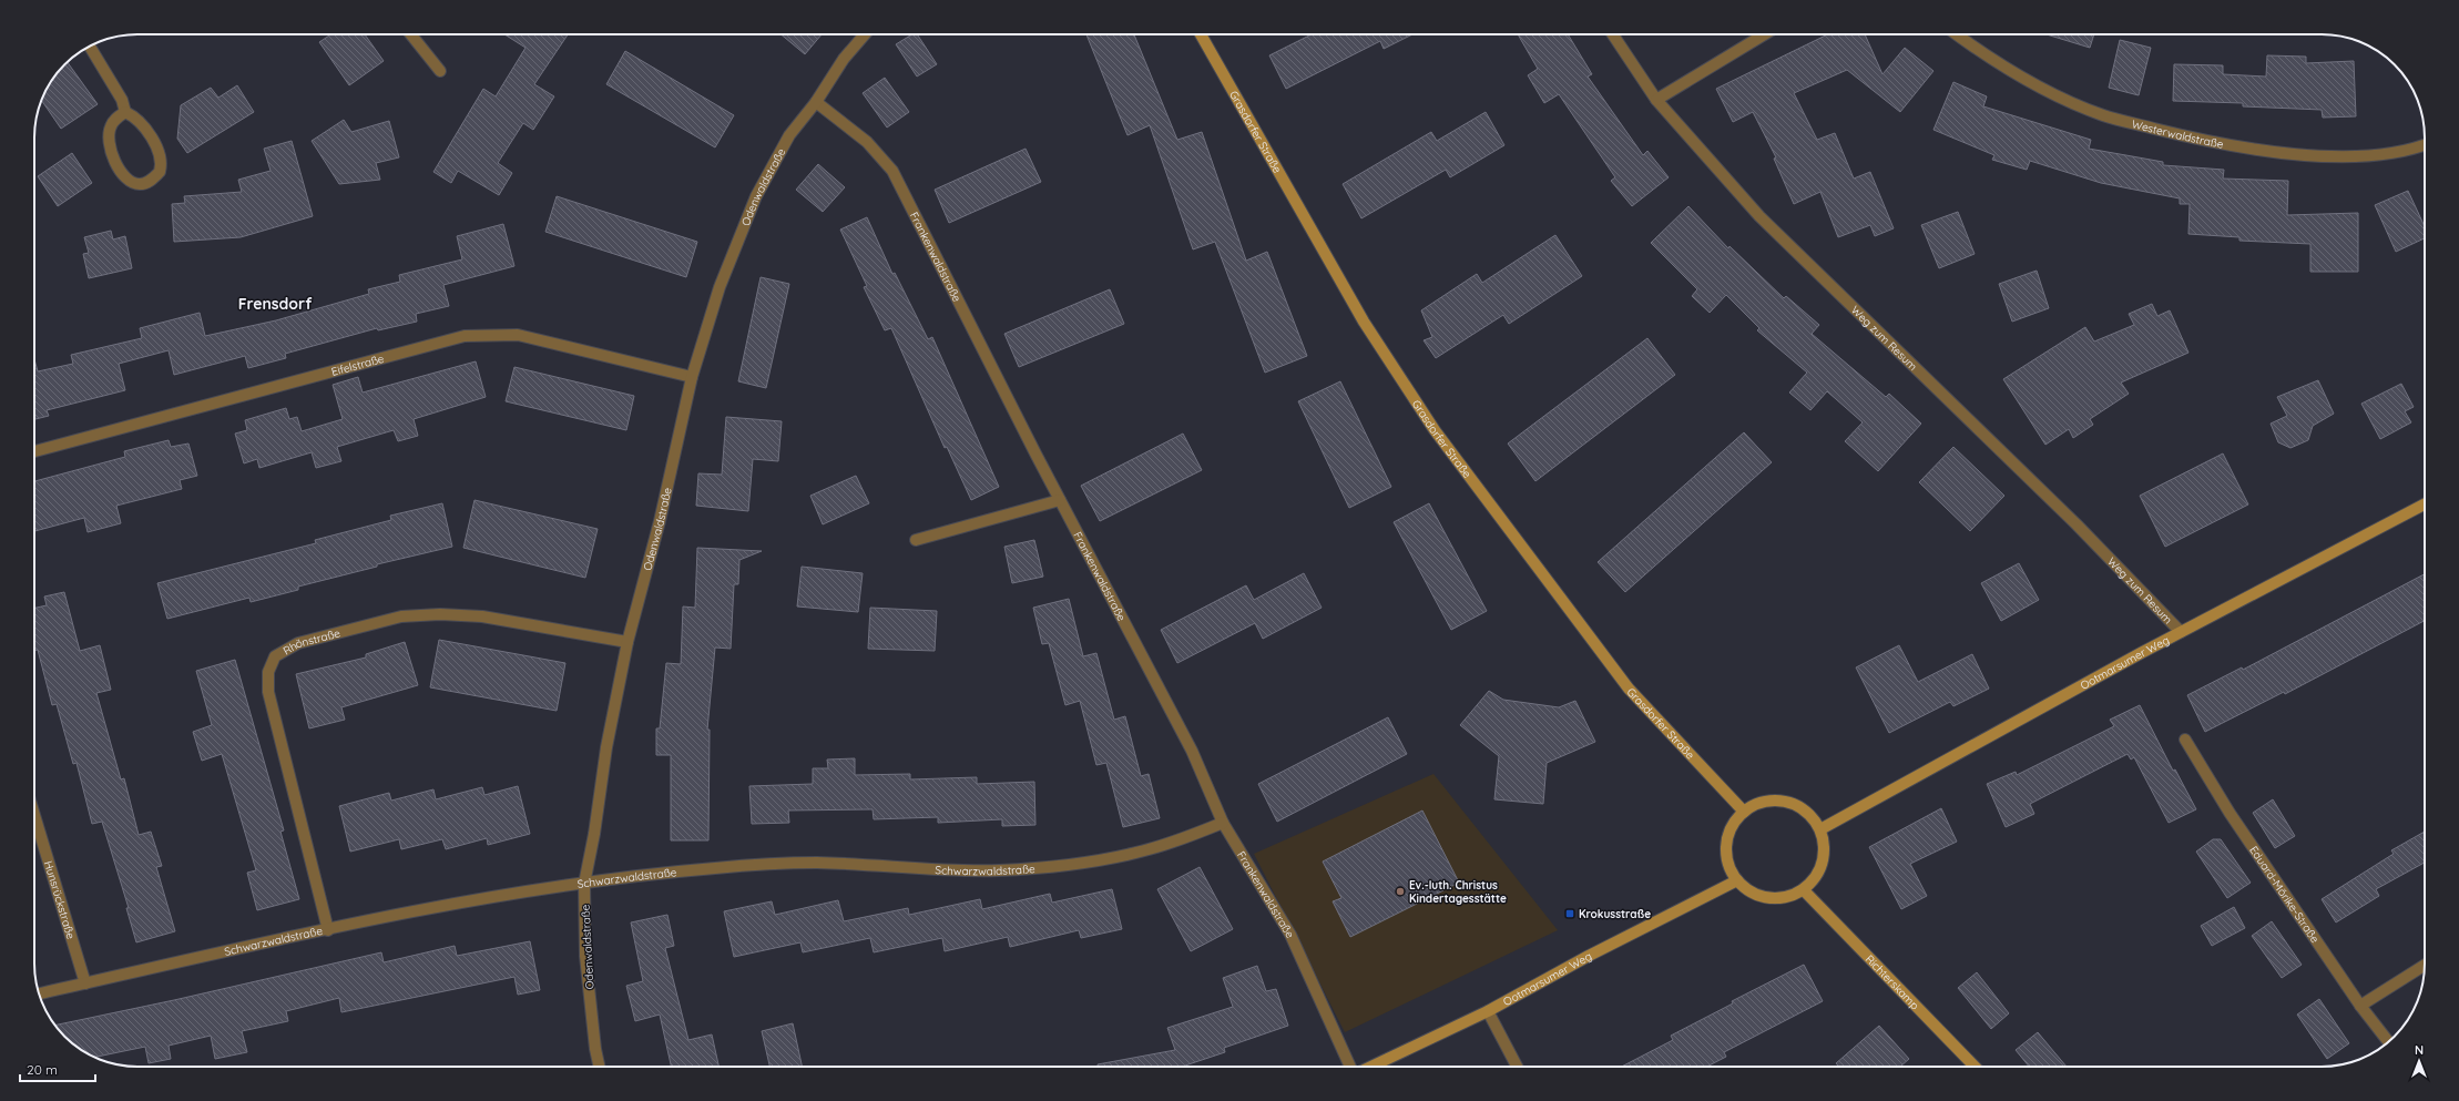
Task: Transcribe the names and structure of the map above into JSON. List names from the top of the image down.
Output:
{
  "streets": {
    "street": [
      "Grasdorfer Straße",
      "Westerwaldstraße",
      "Odenwaldstraße",
      "Frankenwaldstraße",
      "Weg zum Resum",
      "Eifelstraße",
      "Rhönstraße",
      "Ootmarsumer Weg",
      "Schwarzwaldstraße",
      "Eduard-Mörike-Straße",
      "Hunsrückstraße",
      "Richterskamp"
    ]
  },
  "crossings": [
    ["Grasdorfer Straße", "Ootmarsumer Weg"],
    ["Grasdorfer Straße", "Richterskamp"],
    ["Odenwaldstraße", "Frankenwaldstraße"],
    ["Odenwaldstraße", "Eifelstraße"],
    ["Odenwaldstraße", "Rhönstraße"],
    ["Odenwaldstraße", "Schwarzwaldstraße"],
    ["Frankenwaldstraße", "Schwarzwaldstraße"],
    ["Weg zum Resum", "Ootmarsumer Weg"],
    ["Rhönstraße", "Schwarzwaldstraße"],
    ["Ootmarsumer Weg", "Richterskamp"],
    ["Schwarzwaldstraße", "Hunsrückstraße"]
  ],
  "districts": ["Frensdorf"],
  "places": {
    "other": ["Ev.-luth. Christus Kindertagesstätte"],
    "transit": ["Krokusstraße"]
  },
  "scale_bar": "20 m",
  "north": "top"
}
